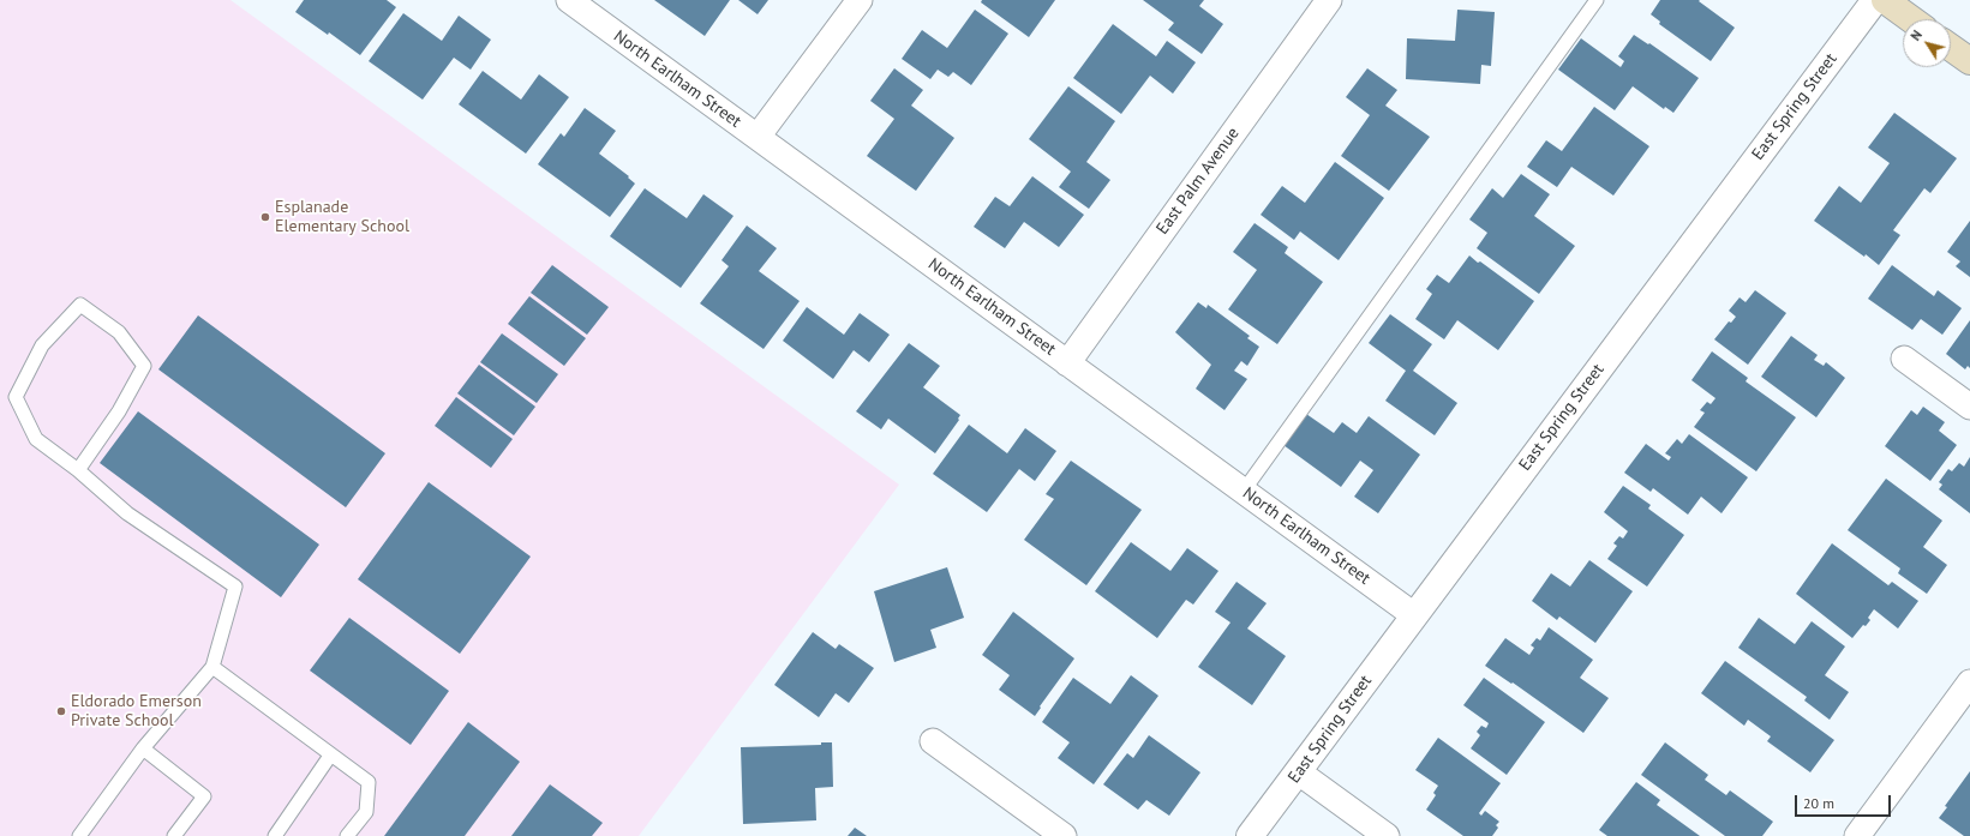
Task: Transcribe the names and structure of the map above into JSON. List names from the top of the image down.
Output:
{
  "streets": {
    "street": ["North Earlham Street", "East Spring Street", "East Palm Avenue"]
  },
  "crossings": [
    ["North Earlham Street", "East Spring Street"],
    ["North Earlham Street", "East Palm Avenue"]
  ],
  "places": ["Esplanade Elementary School", "Eldorado Emerson Private School"],
  "scale_bar": "20 m",
  "north": "top left"
}
